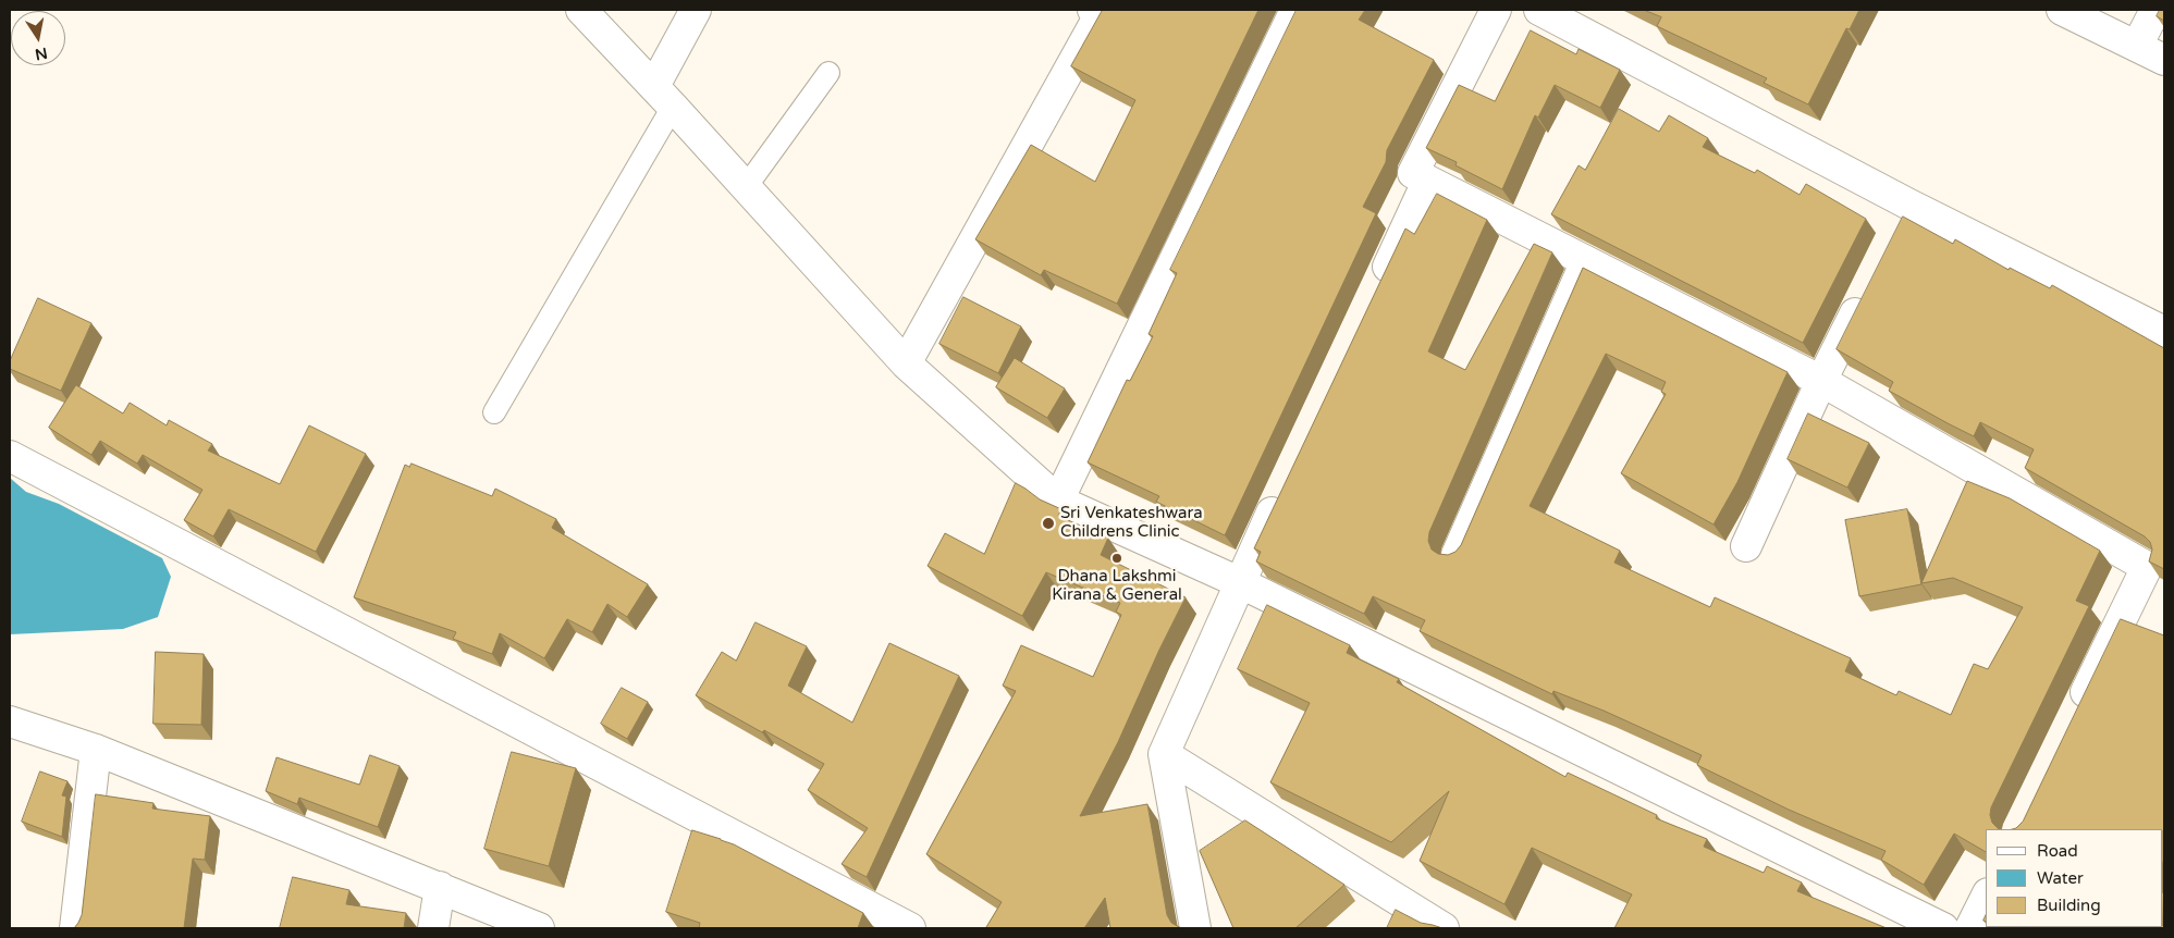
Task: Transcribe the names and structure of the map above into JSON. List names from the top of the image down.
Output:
{
  "places": ["Sri Venkateshwara Childrens Clinic", "Dhana Lakshmi Kirana & General"],
  "legend": ["Road", "Water", "Building"],
  "north": "bottom"
}
